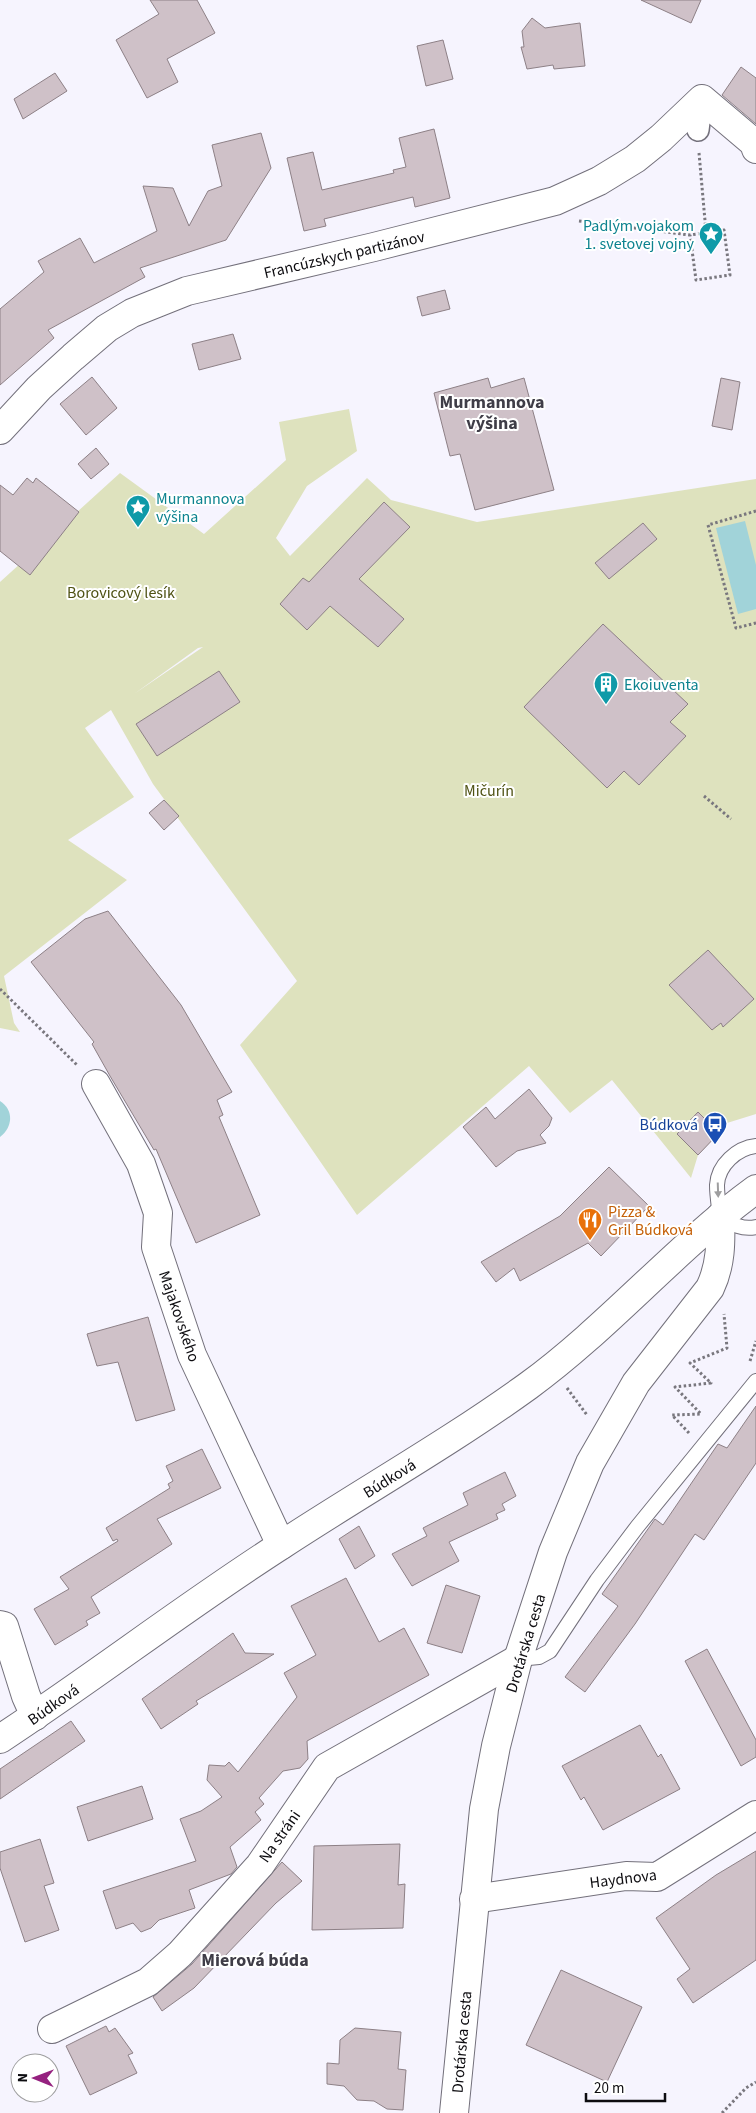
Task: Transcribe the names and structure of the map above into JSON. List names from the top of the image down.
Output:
{
  "streets": {
    "street": [
      "Francúzskych partizánov",
      "Majakovského",
      "Búdková",
      "Drotárska cesta",
      "Na stráni",
      "Haydnova"
    ]
  },
  "crossings": [
    ["Majakovského", "Búdková"],
    ["Búdková", "Drotárska cesta"],
    ["Drotárska cesta", "Na stráni"],
    ["Drotárska cesta", "Haydnova"]
  ],
  "districts": ["Murmannova výšina", "Mierová búda"],
  "parks": ["Borovicový lesík", "Mičurín"],
  "places": {
    "place": ["Padlým vojakom 1. svetovej vojny", "Murmannova výšina"],
    "building": ["Ekoiuventa"],
    "bus stop": ["Búdková"],
    "restaurant": ["Pizza & Gril Búdková"]
  },
  "scale_bar": "20 m",
  "north": "left"
}
